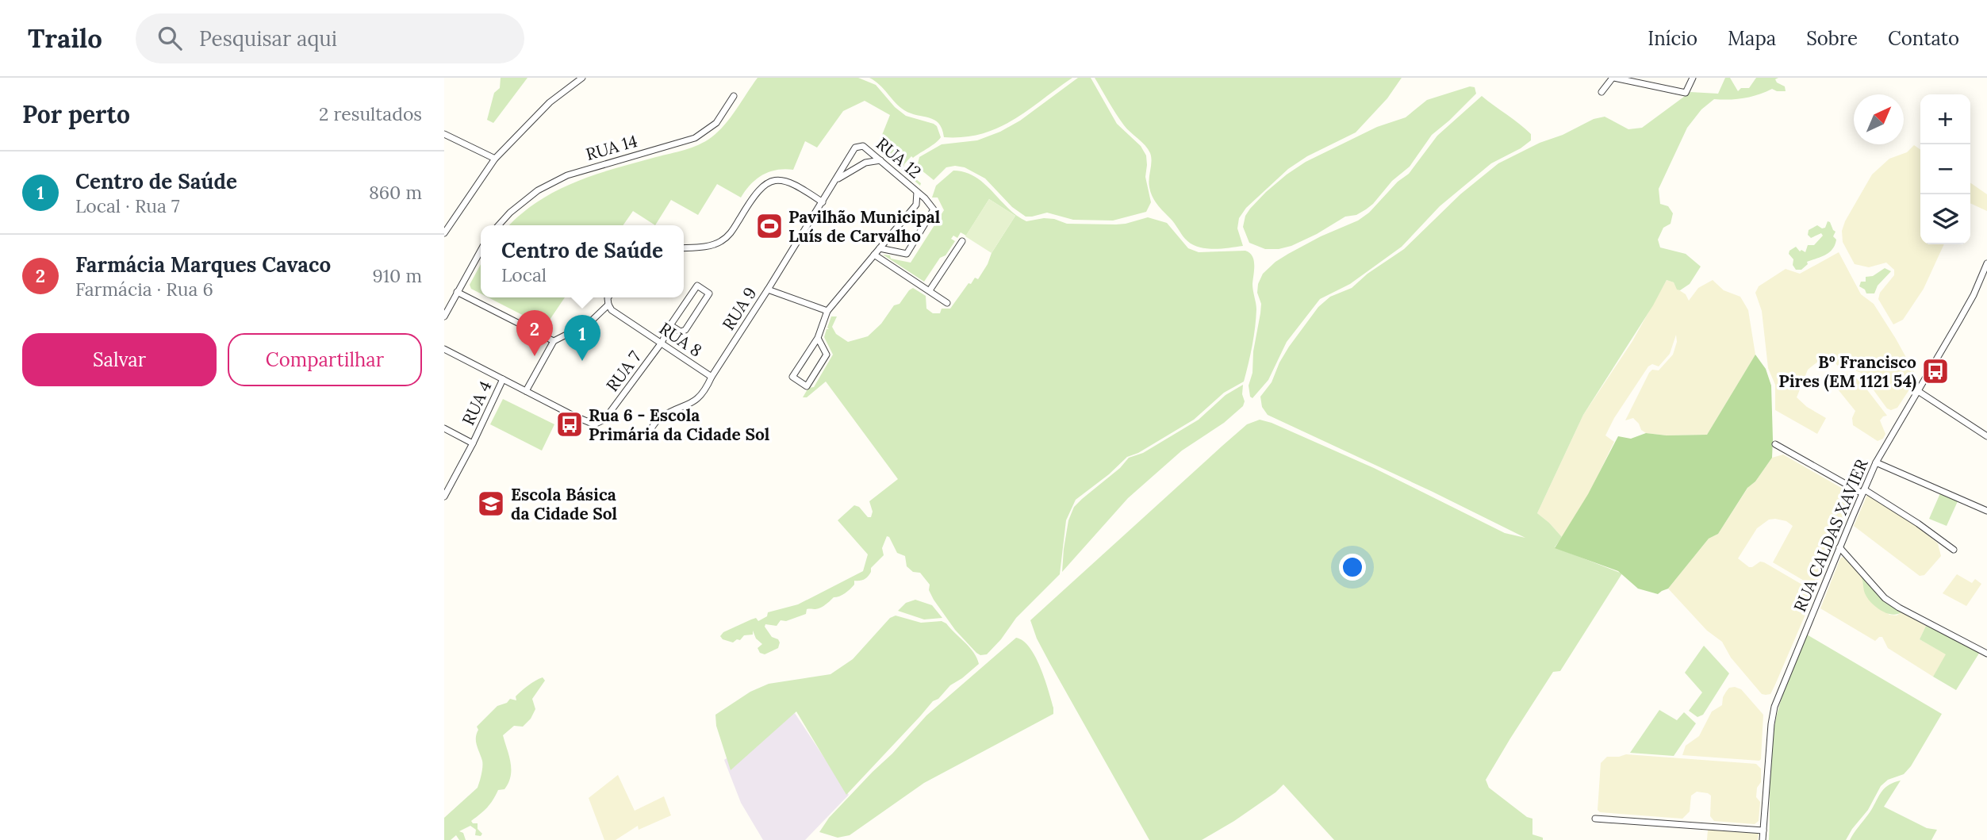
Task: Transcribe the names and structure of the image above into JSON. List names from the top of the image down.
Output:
{
  "streets": {
    "street": [
      "RUA 14",
      "RUA 12",
      "RUA 9",
      "RUA 8",
      "RUA 7",
      "RUA 4",
      "RUA CALDAS XAVIER"
    ]
  },
  "crossings": [
    ["RUA 12", "RUA 9"],
    ["RUA 9", "RUA 8"],
    ["RUA 8", "RUA 7"]
  ],
  "places": {
    "sports": ["Pavilhão Municipal Luís de Carvalho"],
    "bus stop": ["Bº Francisco Pires (EM 1121 54)", "Rua 6 - Escola Primária da Cidade Sol"],
    "school or university": ["Escola Básica da Cidade Sol"]
  },
  "north": "top right",
  "page": {
    "header": "Trailo",
    "search": "Pesquisar aqui",
    "nav": [
      "Início",
      "Mapa",
      "Sobre",
      "Contato"
    ],
    "heading": ["Por perto", "2 resultados"],
    "map_buttons": ["+", "−"],
    "list": [
      {
        "mark": "1",
        "name": "Centro de Saúde",
        "note": "Local · Rua 7",
        "value": "860 m"
      },
      {
        "mark": "2",
        "name": "Farmácia Marques Cavaco",
        "note": "Farmácia · Rua 6",
        "value": "910 m"
      }
    ],
    "popup": ["Centro de Saúde", "Local"],
    "pins": ["2", "1"],
    "buttons": ["Salvar", "Compartilhar"]
  }
}
